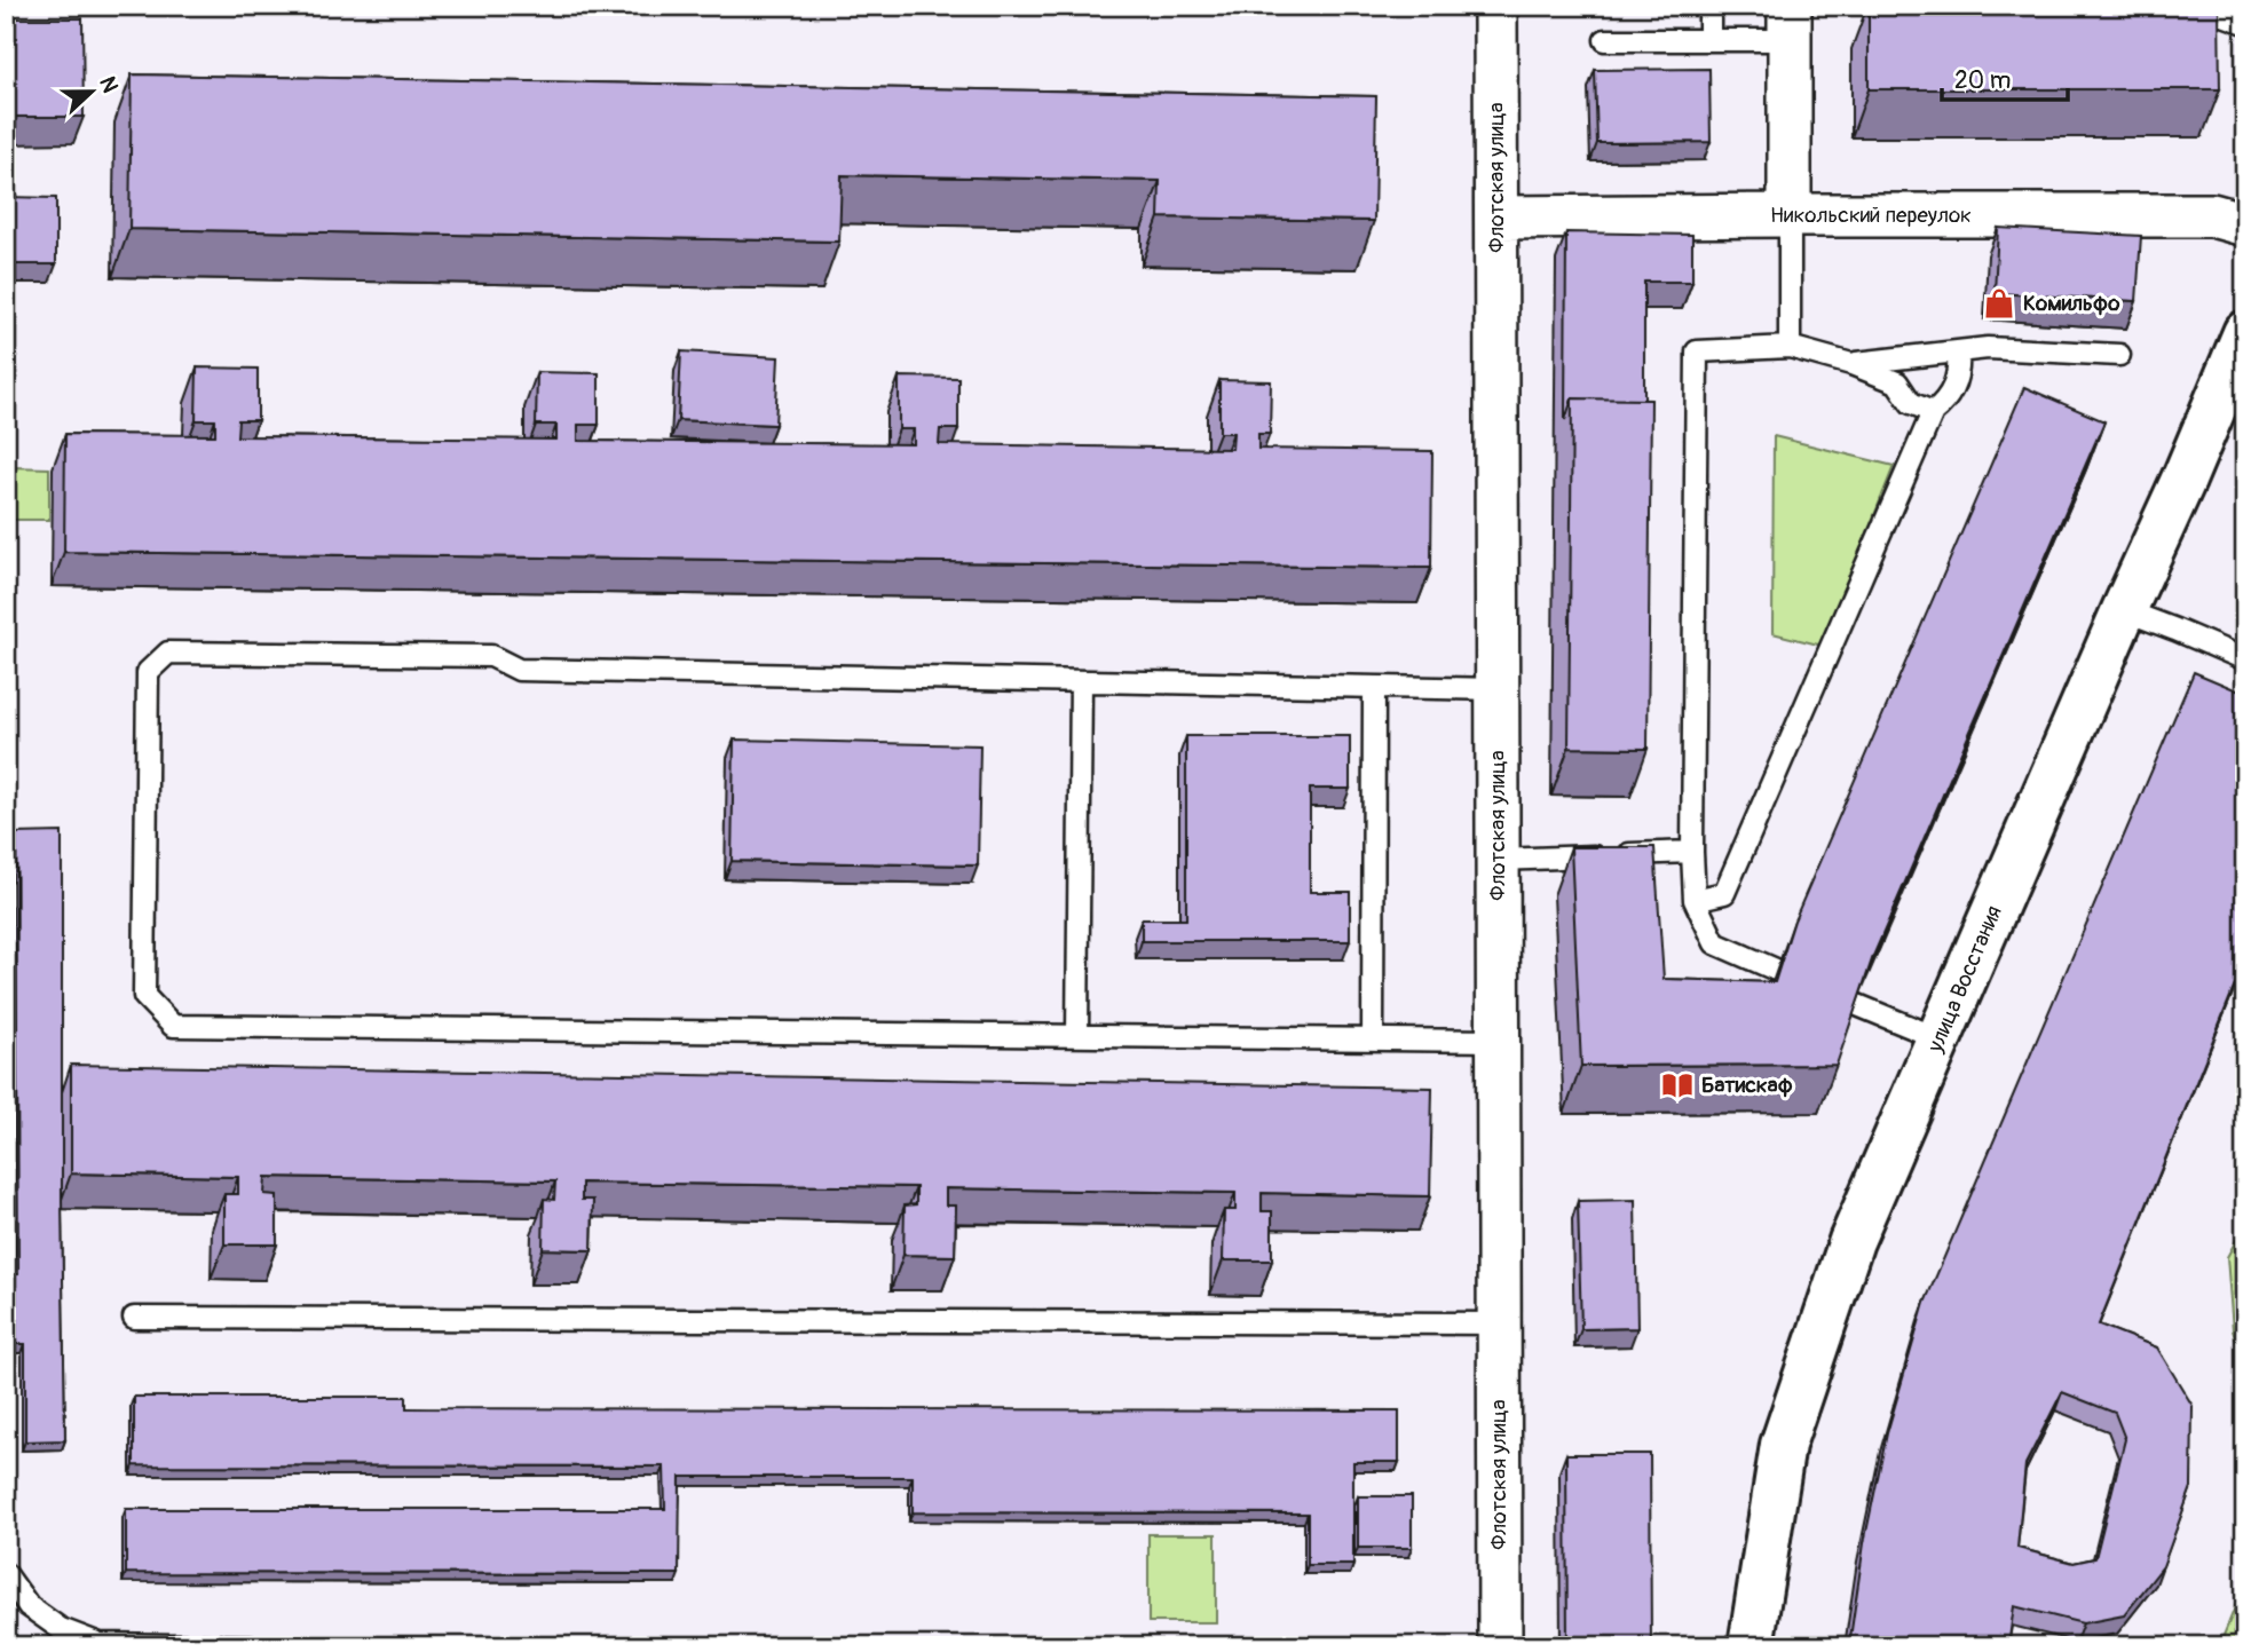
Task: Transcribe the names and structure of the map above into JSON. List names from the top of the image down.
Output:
{
  "streets": {
    "street": ["Флотская улица", "Никольский переулок", "улица Восстания"]
  },
  "crossings": [
    ["Флотская улица", "Никольский переулок"]
  ],
  "places": {
    "shop": ["Комильфо"],
    "library": ["Батискаф"]
  },
  "scale_bar": "20 m",
  "north": "right"
}
